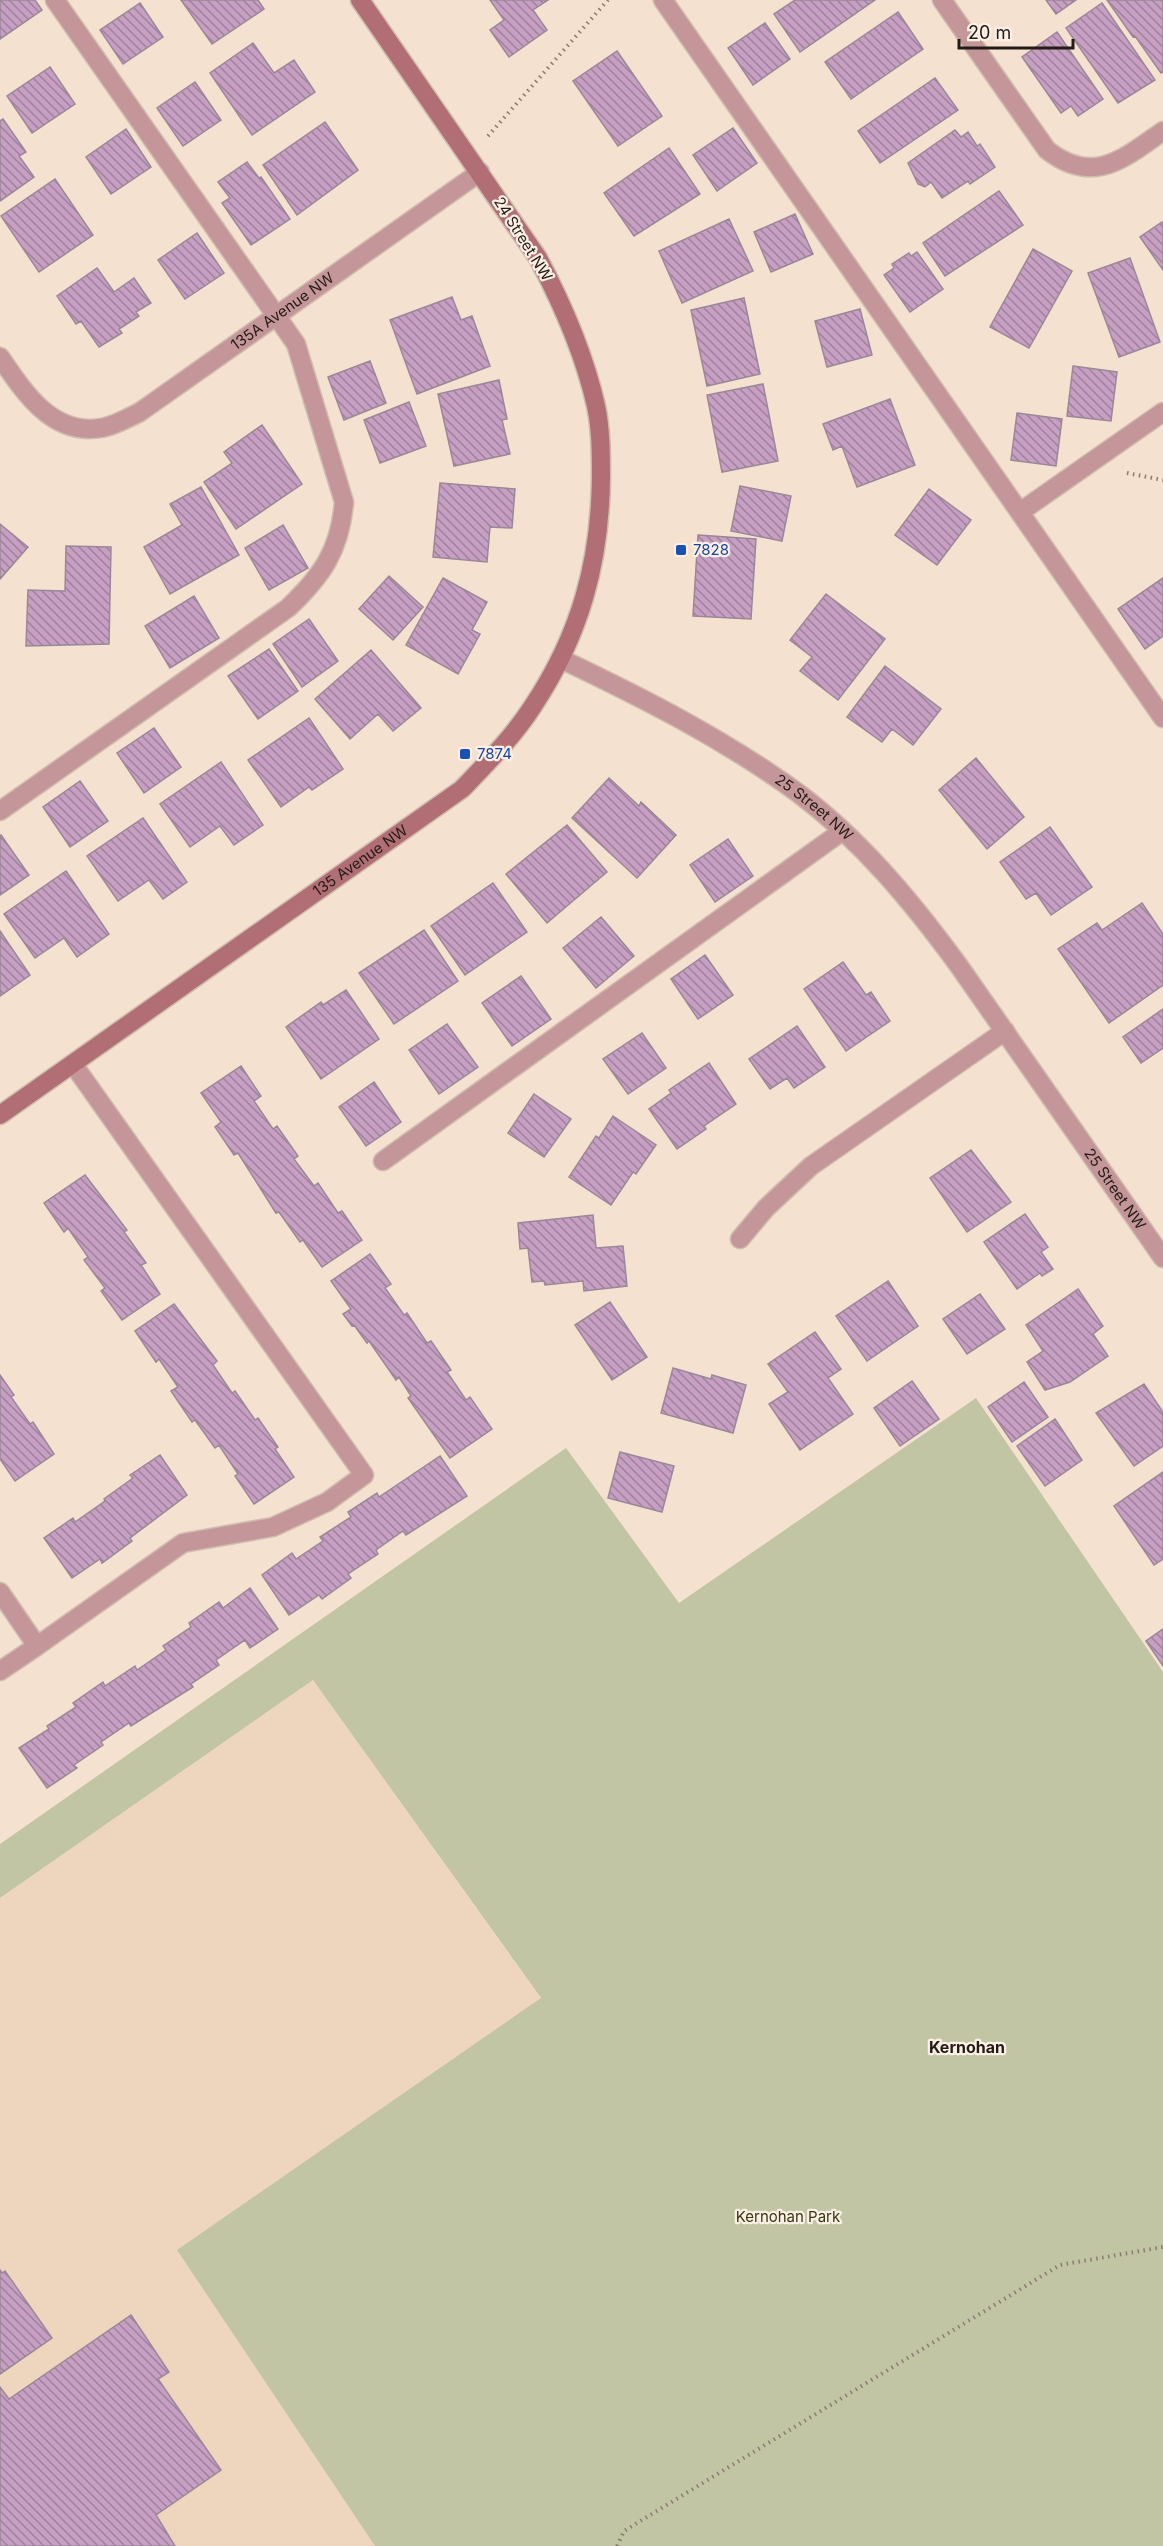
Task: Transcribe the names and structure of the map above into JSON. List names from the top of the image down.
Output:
{
  "streets": {
    "street": [
      "24 Street NW",
      "135A Avenue NW",
      "25 Street NW",
      "135 Avenue NW"
    ]
  },
  "crossings": [
    ["24 Street NW", "135A Avenue NW"],
    ["24 Street NW", "135 Avenue NW"],
    ["25 Street NW", "135 Avenue NW"]
  ],
  "districts": ["Kernohan"],
  "parks": ["Kernohan Park"],
  "places": {
    "transit": ["7828", "7874"]
  },
  "scale_bar": "20 m"
}
